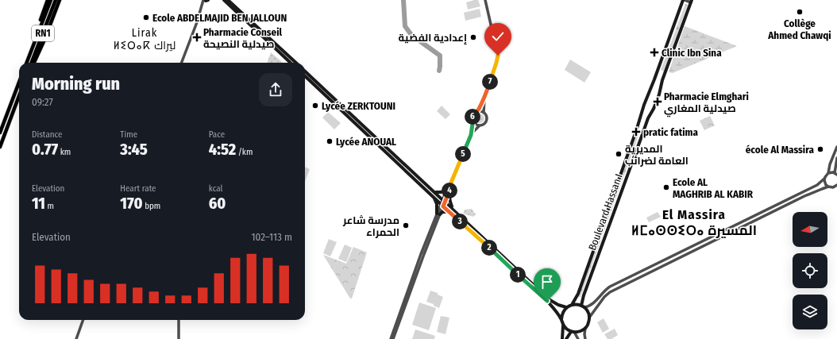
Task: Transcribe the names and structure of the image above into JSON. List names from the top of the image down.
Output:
{
  "streets": {
    "highway": ["RN1"],
    "main road": ["Boulevard Hassan I"]
  },
  "districts": ["Lirak ⵍⵉⵔⴰⴽ ليراك", "El Massira ⵍⵎⴰⵙⵙⵉⵔⴰ المسيرة"],
  "places": {
    "other": [
      "Collège Ahmed Chawqi",
      "Ecole ABDELMAJID BEN JALLOUN",
      "إعدادية الفضية",
      "Lycée ZERKTOUNI",
      "Lycée ANOUAL",
      "école Al Massira",
      "المديرية العامة لضرائب",
      "Ecole AL MAGHRIB AL KABIR",
      "مدرسة شاعر الحمراء"
    ],
    "health": [
      "Pharmacie Conseil صيدلية النصيحة",
      "Clinic Ibn Sina",
      "Pharmacie Elmghari صيدلية المغاري",
      "pratic fatima"
    ]
  },
  "north": "left",
  "page": {
    "heading": ["Morning run", "09:27"],
    "pins": [
      "7",
      "6",
      "5",
      "4",
      "3",
      "2",
      "1"
    ],
    "stats": [
      ["Distance", "0.77 km"],
      ["Time", "3:45"],
      ["Pace", "4:52 /km"],
      ["Elevation", "11 m"],
      ["Heart rate", "170 bpm"],
      ["kcal", "60"]
    ],
    "chart": ["Elevation", "102–113 m"]
  }
}
